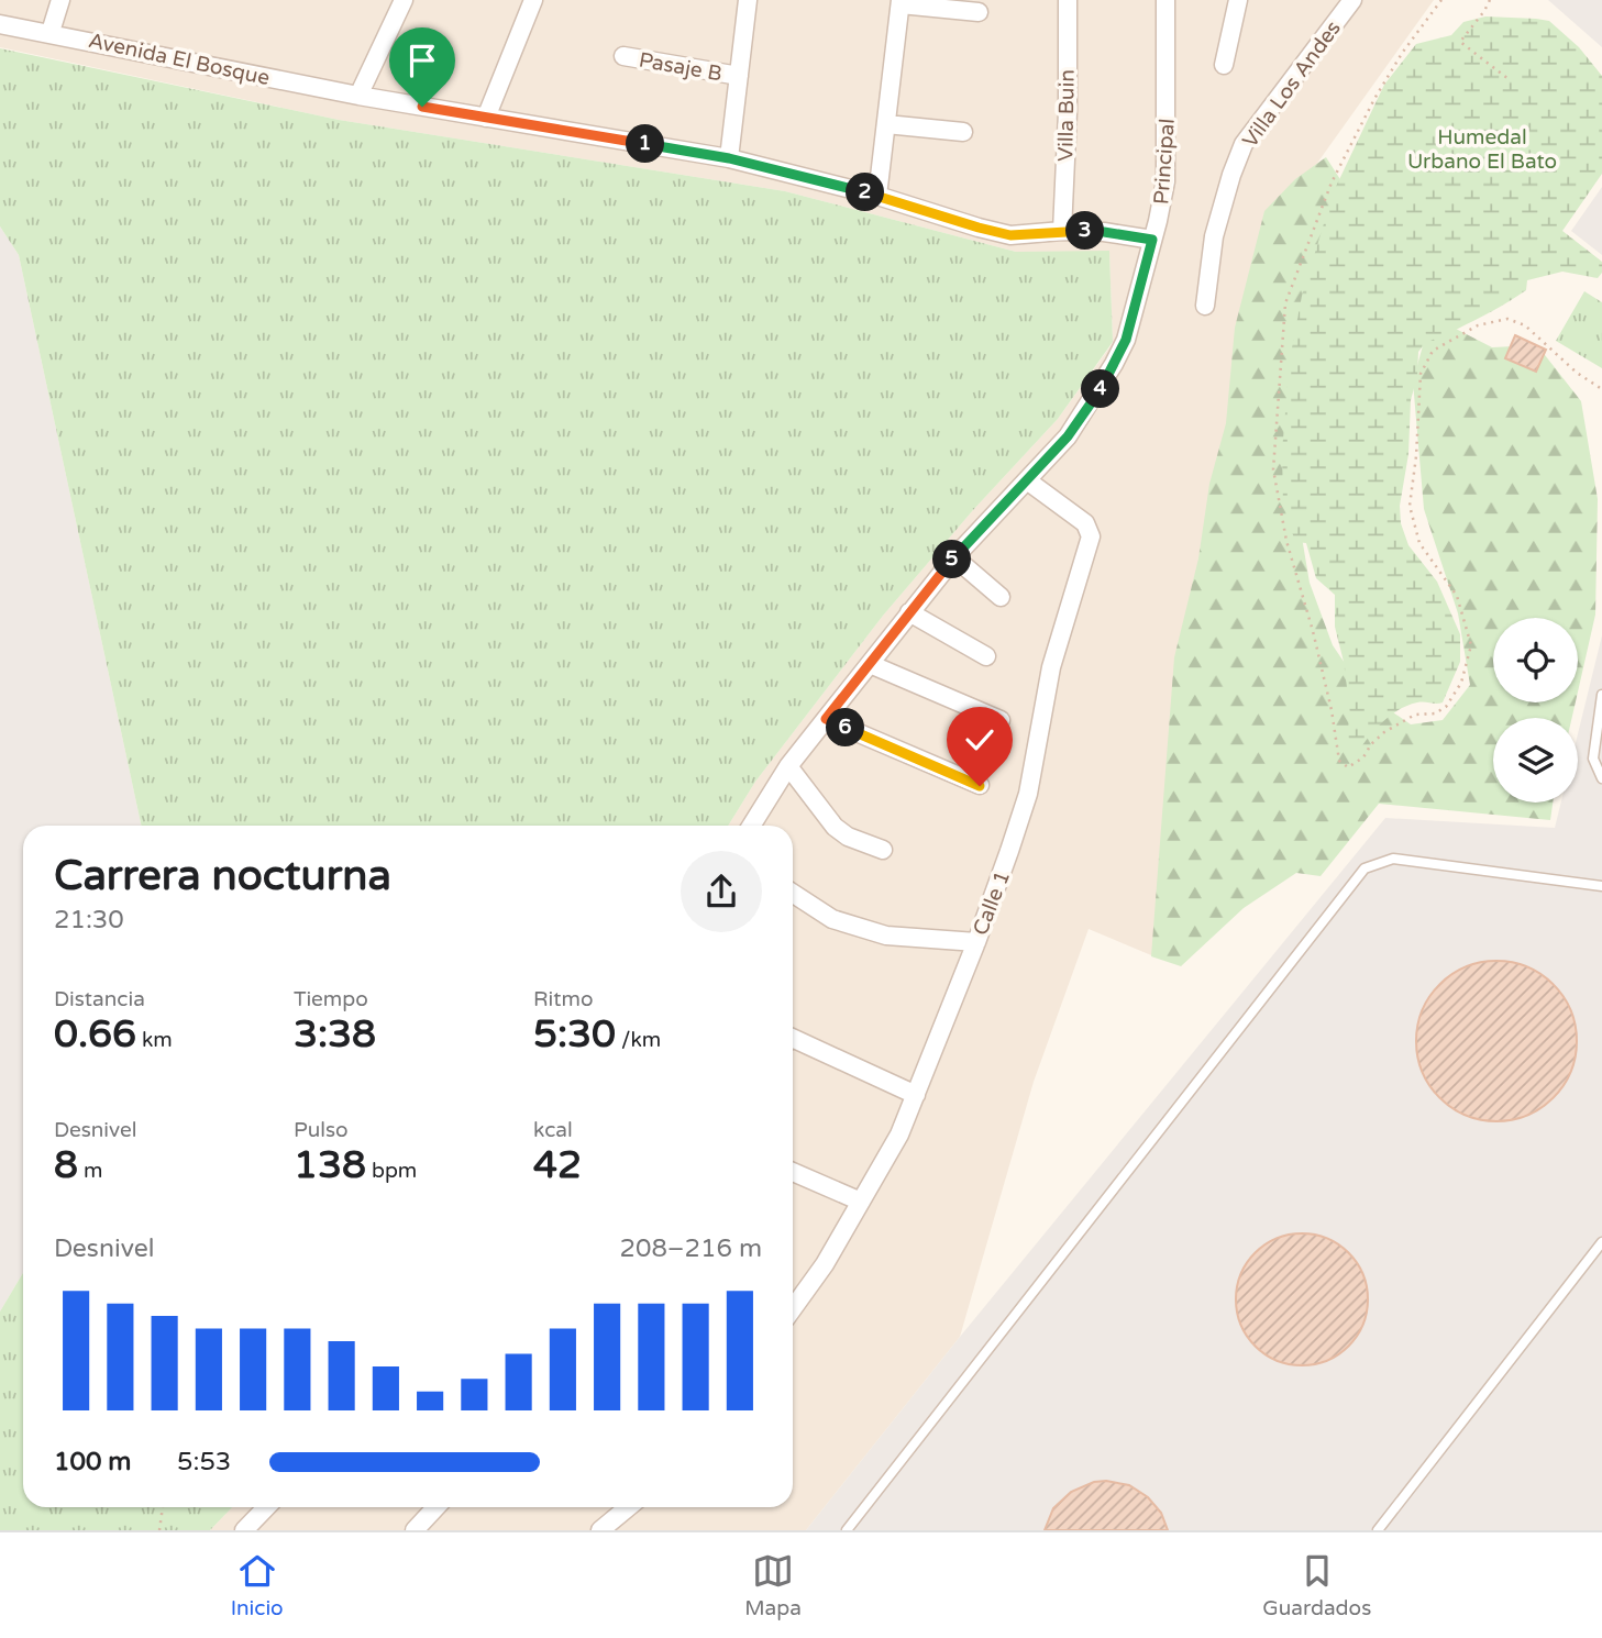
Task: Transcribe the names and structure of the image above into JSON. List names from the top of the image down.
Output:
{
  "streets": {
    "street": [
      "Avenida El Bosque",
      "Pasaje B",
      "Villa Los Andes",
      "Villa Buin",
      "Principal",
      "Calle 1"
    ]
  },
  "crossings": [
    ["Avenida El Bosque", "Villa Buin"],
    ["Avenida El Bosque", "Principal"],
    ["Principal", "Calle 1"]
  ],
  "parks": ["Humedal Urbano El Bato"],
  "page": {
    "pins": [
      "1",
      "2",
      "3",
      "4",
      "5",
      "6"
    ],
    "heading": ["Carrera nocturna", "21:30"],
    "stats": [
      ["Distancia", "0.66 km"],
      ["Tiempo", "3:38"],
      ["Ritmo", "5:30 /km"],
      ["Desnivel", "8 m"],
      ["Pulso", "138 bpm"],
      ["kcal", "42"]
    ],
    "chart": ["Desnivel", "208–216 m"],
    "list": [
      {
        "name": "100 m",
        "note": "5:53"
      }
    ],
    "tabs": ["Inicio", "Mapa", "Guardados"]
  }
}
